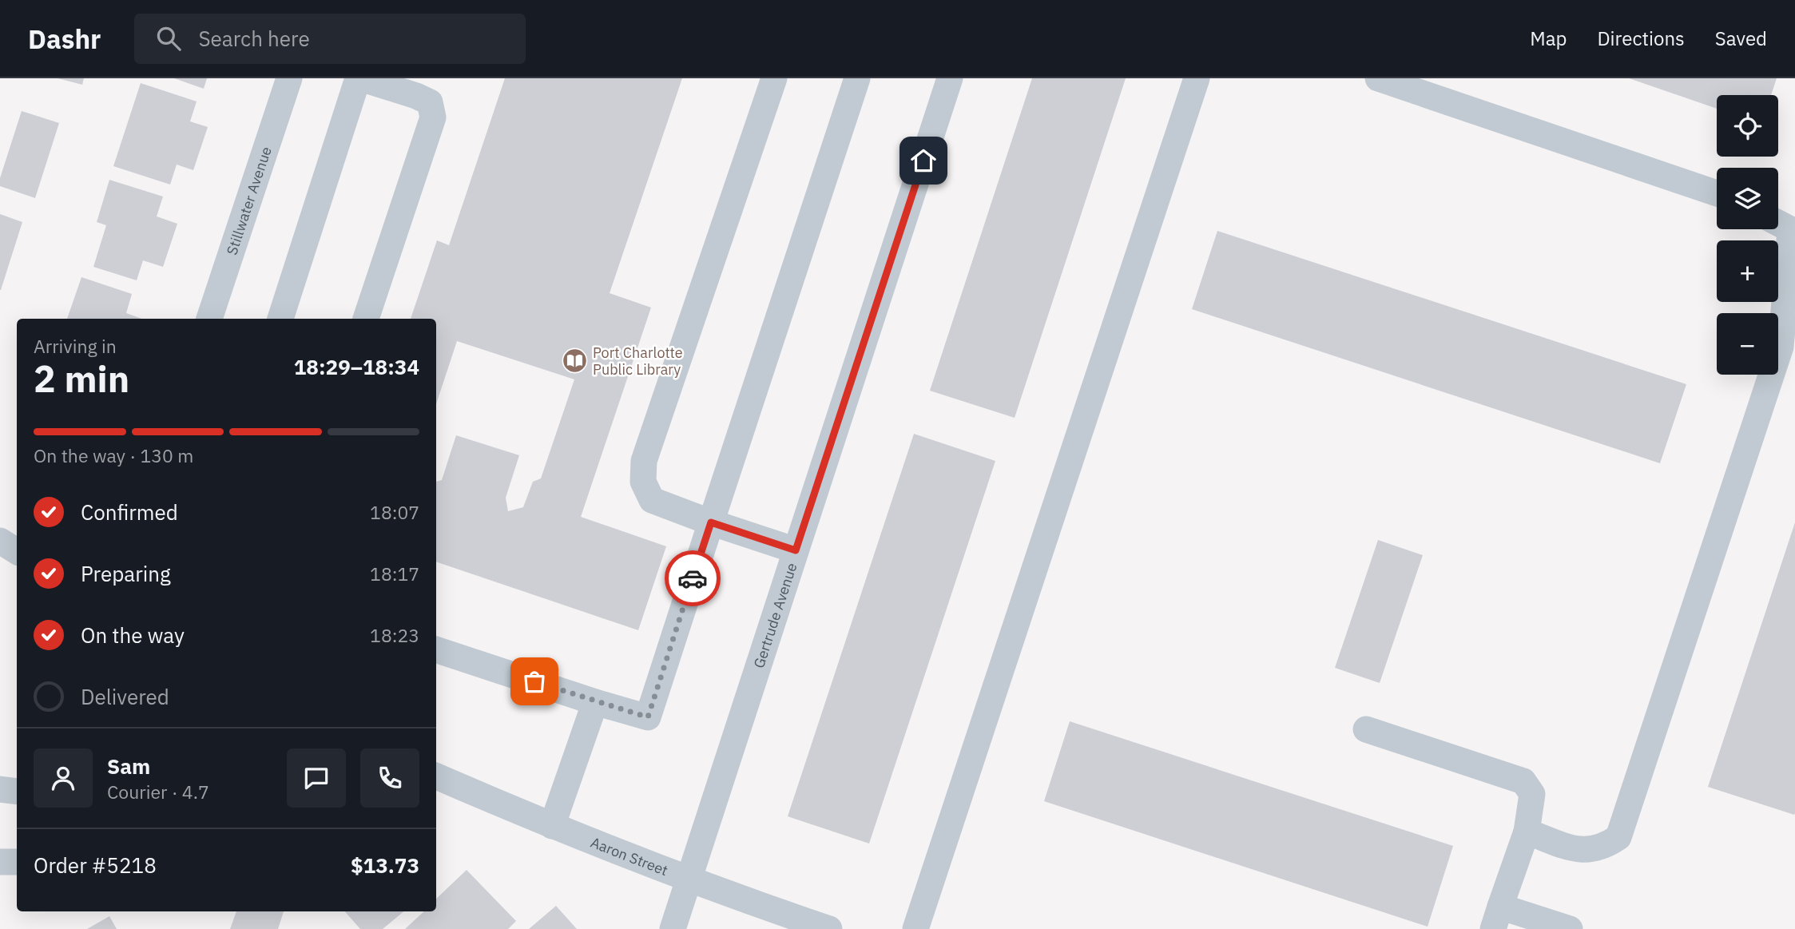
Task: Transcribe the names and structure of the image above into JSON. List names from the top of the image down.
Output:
{
  "streets": {
    "street": ["Stillwater Avenue", "Gertrude Avenue", "Aaron Street"]
  },
  "crossings": [
    ["Gertrude Avenue", "Aaron Street"]
  ],
  "places": {
    "library": ["Port Charlotte Public Library"]
  },
  "page": {
    "header": "Dashr",
    "search": "Search here",
    "nav": ["Map", "Directions", "Saved"],
    "map_buttons": ["+", "−"],
    "heading": ["2 min", "Arriving in", "18:29–18:34"],
    "panel": [
      "Sam",
      "Courier · 4.7",
      "Order #5218",
      "$13.73"
    ],
    "bar": "On the way · 130 m",
    "list": [
      ["Confirmed", "18:07"],
      ["Preparing", "18:17"],
      ["On the way", "18:23"],
      "Delivered"
    ]
  }
}
